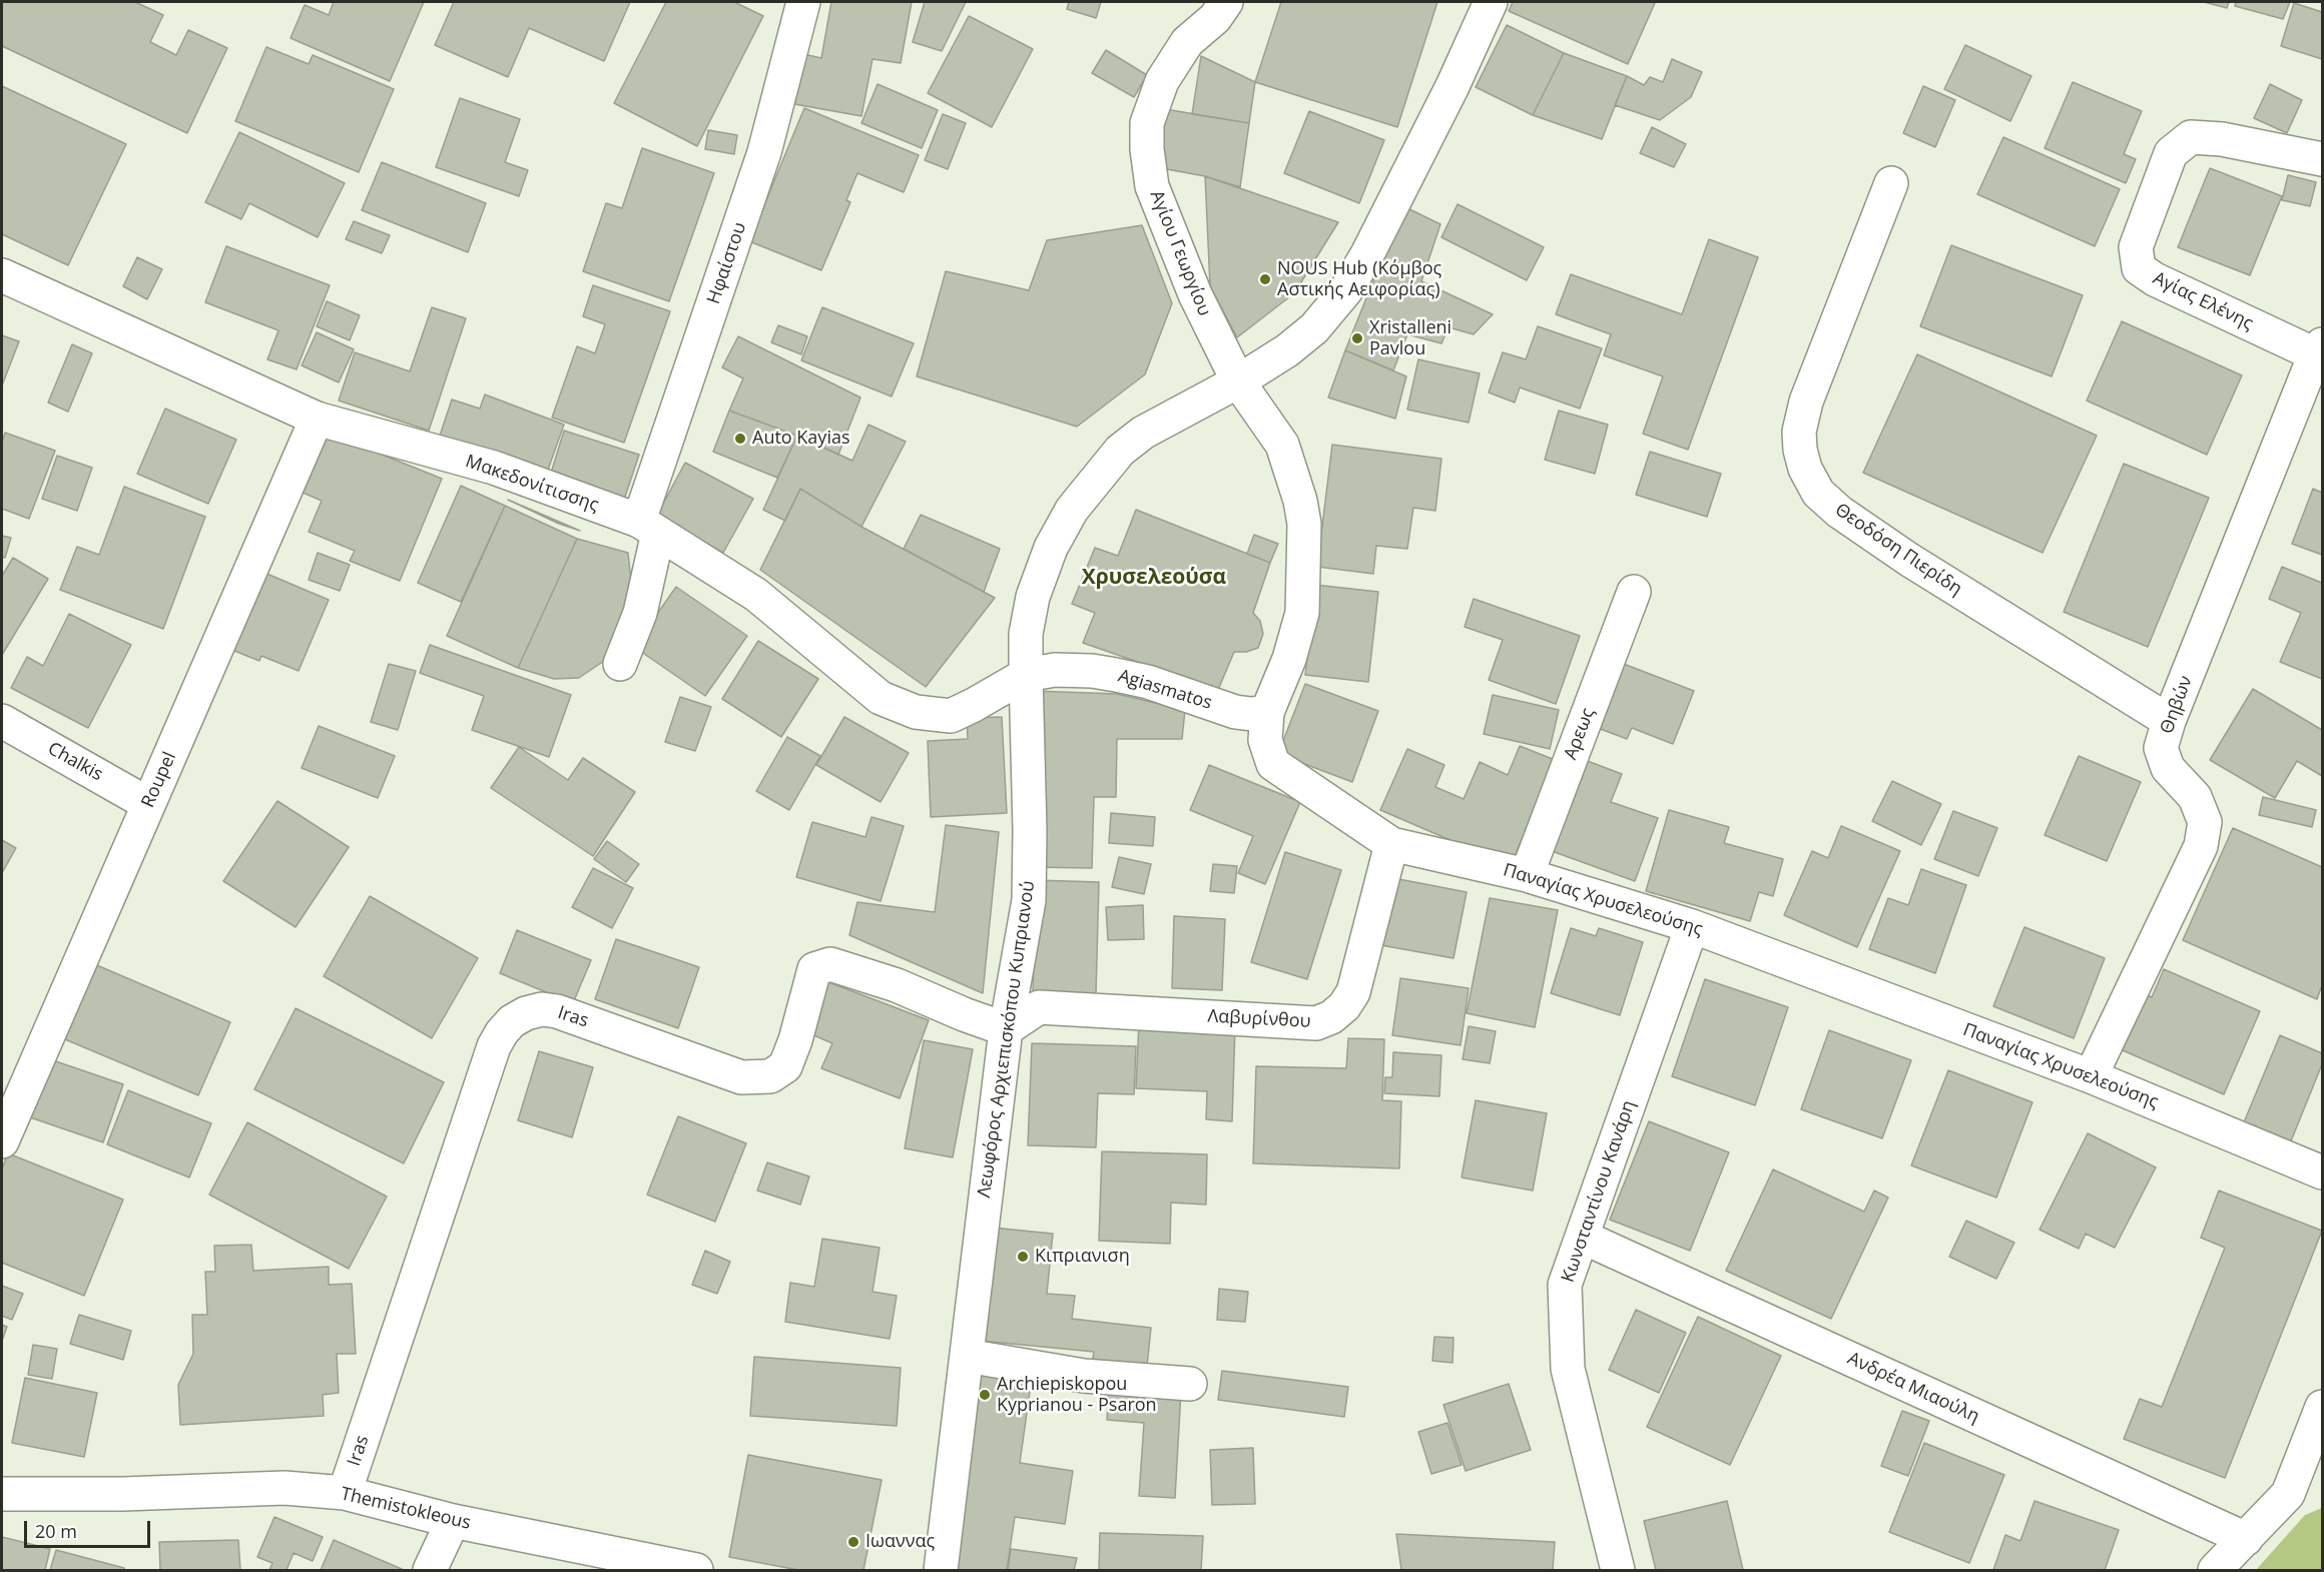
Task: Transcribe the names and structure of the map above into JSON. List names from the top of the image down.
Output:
{
  "streets": {
    "street": [
      "Αγίου Γεωργίου",
      "Ηφαίστου",
      "Αγίας Ελένης",
      "Μακεδονίτισσης",
      "Θεοδόση Πιερίδη",
      "Agiasmatos",
      "Θηβών",
      "Αρεως",
      "Chalkis",
      "Roupel",
      "Παναγίας Χρυσελεούσης",
      "Iras",
      "Λαβυρίνθου",
      "Λεωφόρος Αρχιεπισκόπου Κυπριανού",
      "Κωνσταντίνου Κανάρη",
      "Ανδρέα Μιαούλη",
      "Themistokleous"
    ]
  },
  "crossings": [
    ["Αγίου Γεωργίου", "Παναγίας Χρυσελεούσης"],
    ["Αγίου Γεωργίου", "Λεωφόρος Αρχιεπισκόπου Κυπριανού"],
    ["Ηφαίστου", "Μακεδονίτισσης"],
    ["Αγίας Ελένης", "Θηβών"],
    ["Μακεδονίτισσης", "Agiasmatos"],
    ["Μακεδονίτισσης", "Roupel"],
    ["Μακεδονίτισσης", "Λεωφόρος Αρχιεπισκόπου Κυπριανού"],
    ["Θεοδόση Πιερίδη", "Θηβών"],
    ["Agiasmatos", "Παναγίας Χρυσελεούσης"],
    ["Agiasmatos", "Λεωφόρος Αρχιεπισκόπου Κυπριανού"],
    ["Θηβών", "Παναγίας Χρυσελεούσης"],
    ["Αρεως", "Παναγίας Χρυσελεούσης"],
    ["Chalkis", "Roupel"],
    ["Παναγίας Χρυσελεούσης", "Λαβυρίνθου"],
    ["Παναγίας Χρυσελεούσης", "Λεωφόρος Αρχιεπισκόπου Κυπριανού"],
    ["Παναγίας Χρυσελεούσης", "Κωνσταντίνου Κανάρη"],
    ["Iras", "Λαβυρίνθου"],
    ["Iras", "Λεωφόρος Αρχιεπισκόπου Κυπριανού"],
    ["Iras", "Themistokleous"],
    ["Λαβυρίνθου", "Λεωφόρος Αρχιεπισκόπου Κυπριανού"],
    ["Κωνσταντίνου Κανάρη", "Ανδρέα Μιαούλη"]
  ],
  "districts": ["Χρυσελεούσα"],
  "places": [
    "NOUS Hub (Κόμβος Αστικής Αειφορίας)",
    "Xristalleni Pavlou",
    "Auto Kayias",
    "Κιπριανιση",
    "Archiepiskopou Kyprianou - Psaron",
    "Ιωαννας"
  ],
  "scale_bar": "20 m"
}
